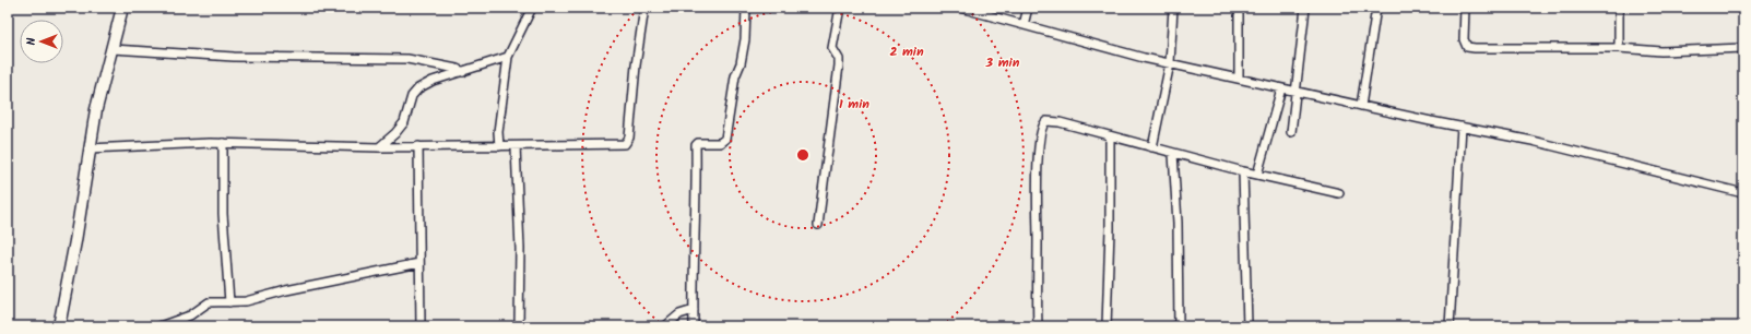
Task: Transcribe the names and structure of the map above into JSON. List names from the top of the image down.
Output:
{
  "north": "left",
  "rings": ["2 min", "3 min", "1 min"]
}
